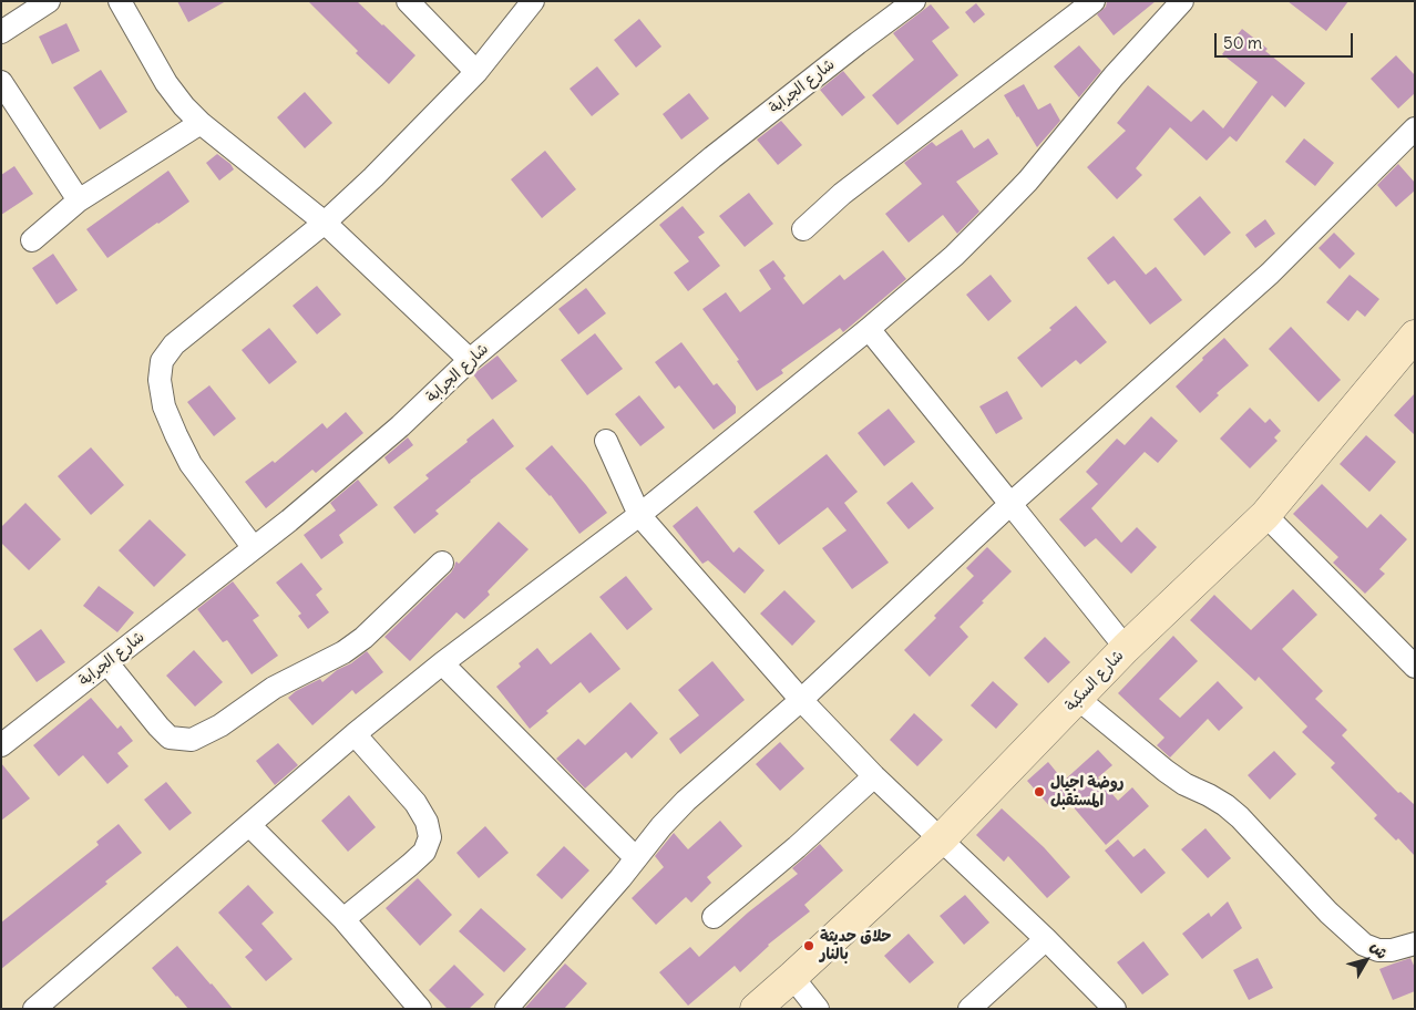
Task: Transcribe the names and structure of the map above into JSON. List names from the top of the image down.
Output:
{
  "streets": {
    "main road": ["شارع السكبة"],
    "street": ["شارع الجرابة"]
  },
  "places": ["روضة اجيال المستقبل", "حلاق حديثة بالنار"],
  "scale_bar": "50 m",
  "north": "top right"
}
